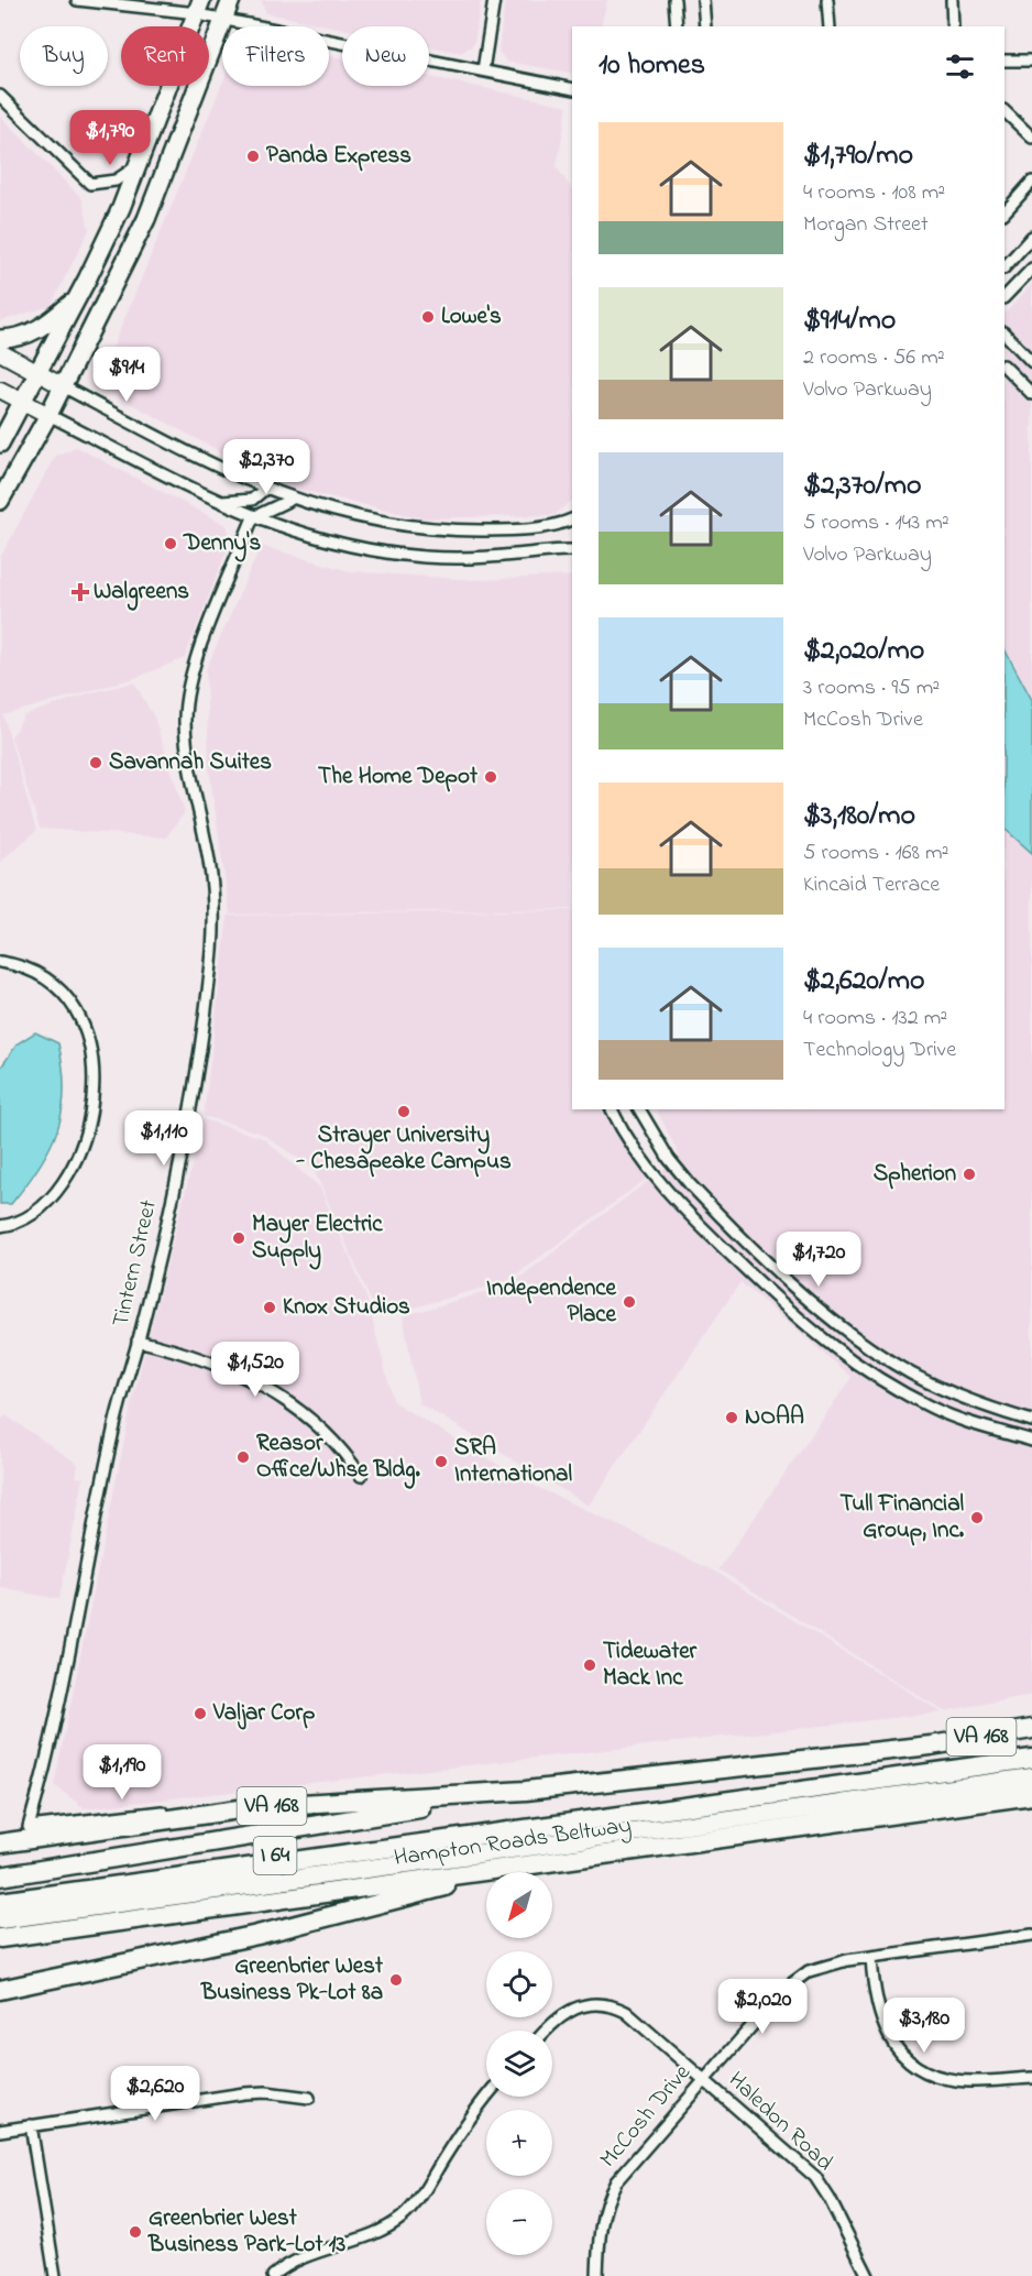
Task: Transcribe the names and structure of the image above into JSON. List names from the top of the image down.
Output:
{
  "streets": {
    "highway": ["VA 168", "Hampton Roads Beltway", "I 64"],
    "street": ["Tintern Street", "McCosh Drive", "Haledon Road"]
  },
  "crossings": [
    ["Tintern Street", "VA 168"],
    ["McCosh Drive", "Haledon Road"]
  ],
  "places": {
    "other": [
      "Panda Express",
      "Lowe's",
      "Denny's",
      "Savannah Suites",
      "The Home Depot",
      "Strayer University - Chesapeake Campus",
      "Spherion",
      "Mayer Electric Supply",
      "Independence Place",
      "Knox Studios",
      "NOAA",
      "Reasor Office/Whse Bldg.",
      "SRA International",
      "Tull Financial Group, Inc.",
      "Tidewater Mack Inc",
      "Valjar Corp",
      "Greenbrier West Business Pk-Lot 8a",
      "Greenbrier West Business Park-Lot 13"
    ],
    "health": ["Walgreens"]
  },
  "north": "bottom left",
  "page": {
    "chip": [
      "Buy",
      "Rent",
      "Filters",
      "New"
    ],
    "heading": "10 homes",
    "list": [
      {
        "name": "$1,790/mo",
        "note": "4 rooms · 108 m² · Morgan Street"
      },
      {
        "name": "$914/mo",
        "note": "2 rooms · 56 m² · Volvo Parkway"
      },
      {
        "name": "$2,370/mo",
        "note": "5 rooms · 143 m² · Volvo Parkway"
      },
      {
        "name": "$2,020/mo",
        "note": "3 rooms · 95 m² · McCosh Drive"
      },
      {
        "name": "$3,180/mo",
        "note": "5 rooms · 168 m² · Kincaid Terrace"
      },
      {
        "name": "$2,620/mo",
        "note": "4 rooms · 132 m² · Technology Drive"
      }
    ],
    "price": [
      "$1,790",
      "$914",
      "$2,370",
      "$1,110",
      "$1,720",
      "$1,520",
      "$1,190",
      "$2,020",
      "$3,180",
      "$2,620"
    ],
    "map_buttons": ["+", "−"]
  }
}
